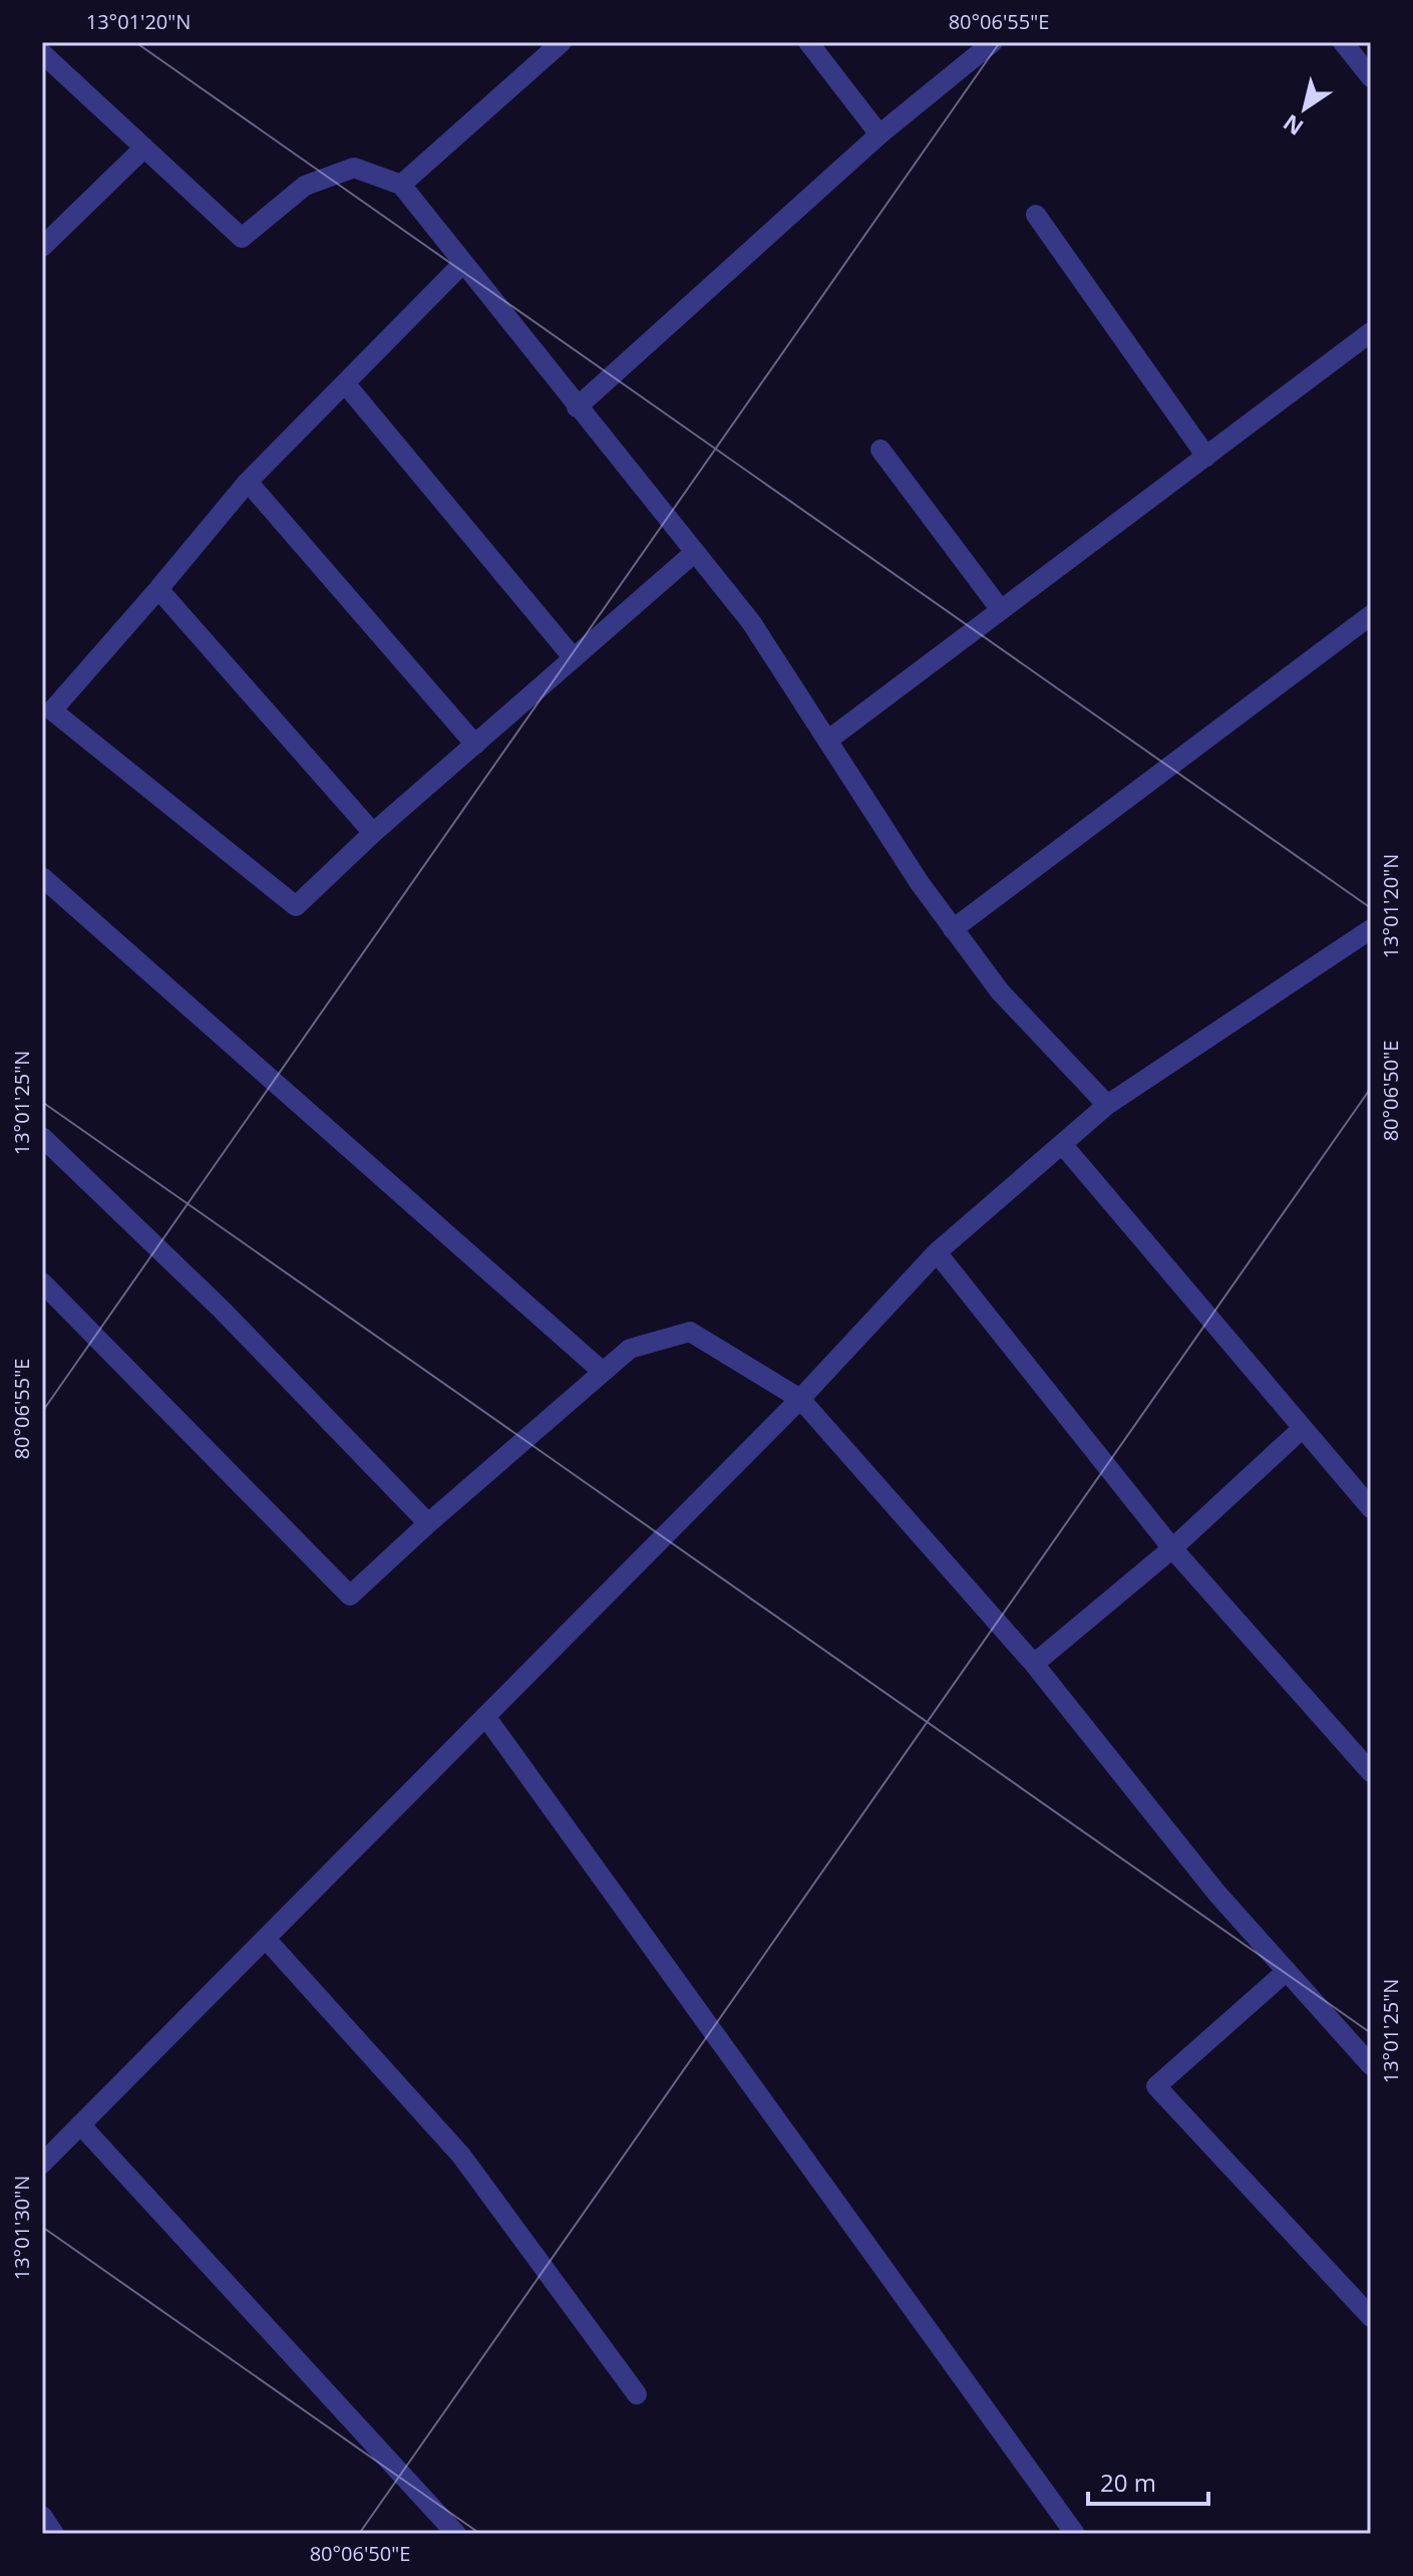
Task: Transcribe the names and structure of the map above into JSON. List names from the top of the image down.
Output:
{
  "scale_bar": "20 m",
  "north": "bottom left",
  "coordinates": [
    "13°01'20\"N",
    "80°06'55\"E",
    "80°06'50\"E",
    "13°01'25\"N",
    "13°01'30\"N"
  ]
}
